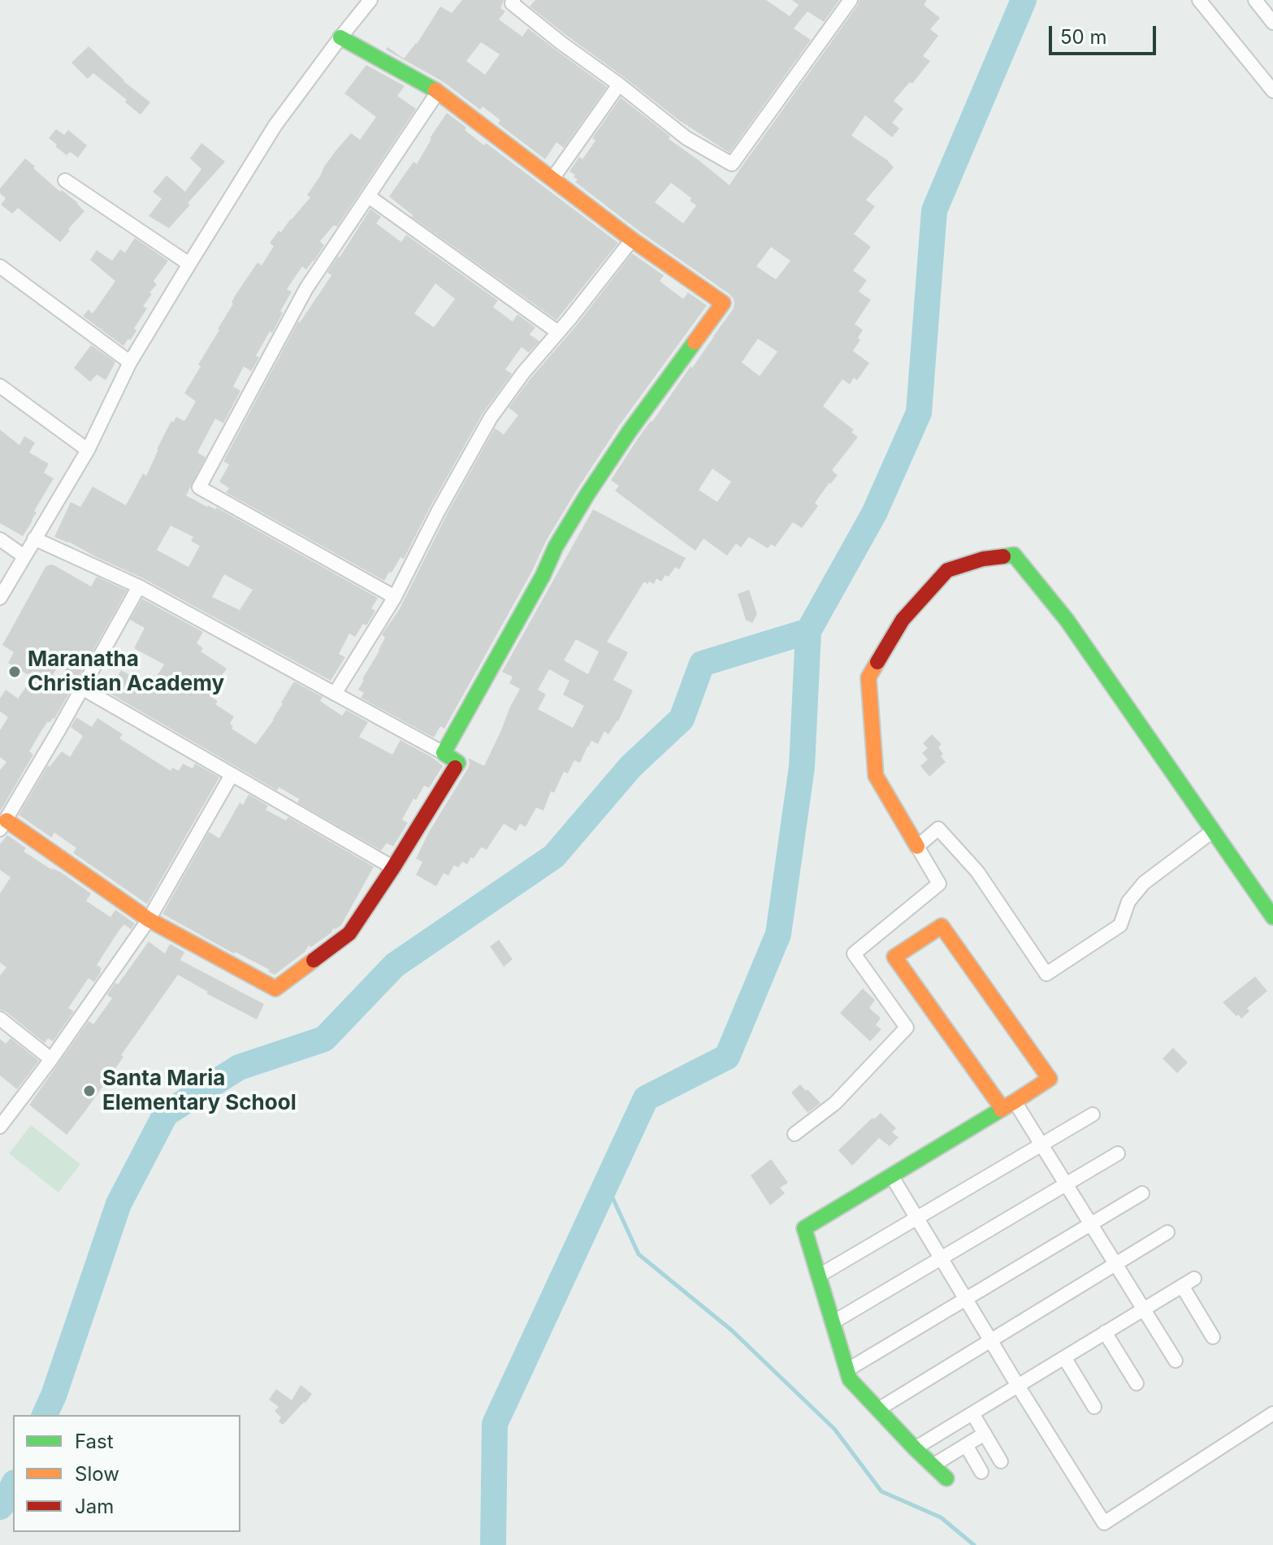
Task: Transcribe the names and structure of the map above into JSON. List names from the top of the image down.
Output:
{
  "places": ["Maranatha Christian Academy", "Santa Maria Elementary School"],
  "legend": ["Fast", "Slow", "Jam"],
  "scale_bar": "50 m"
}
